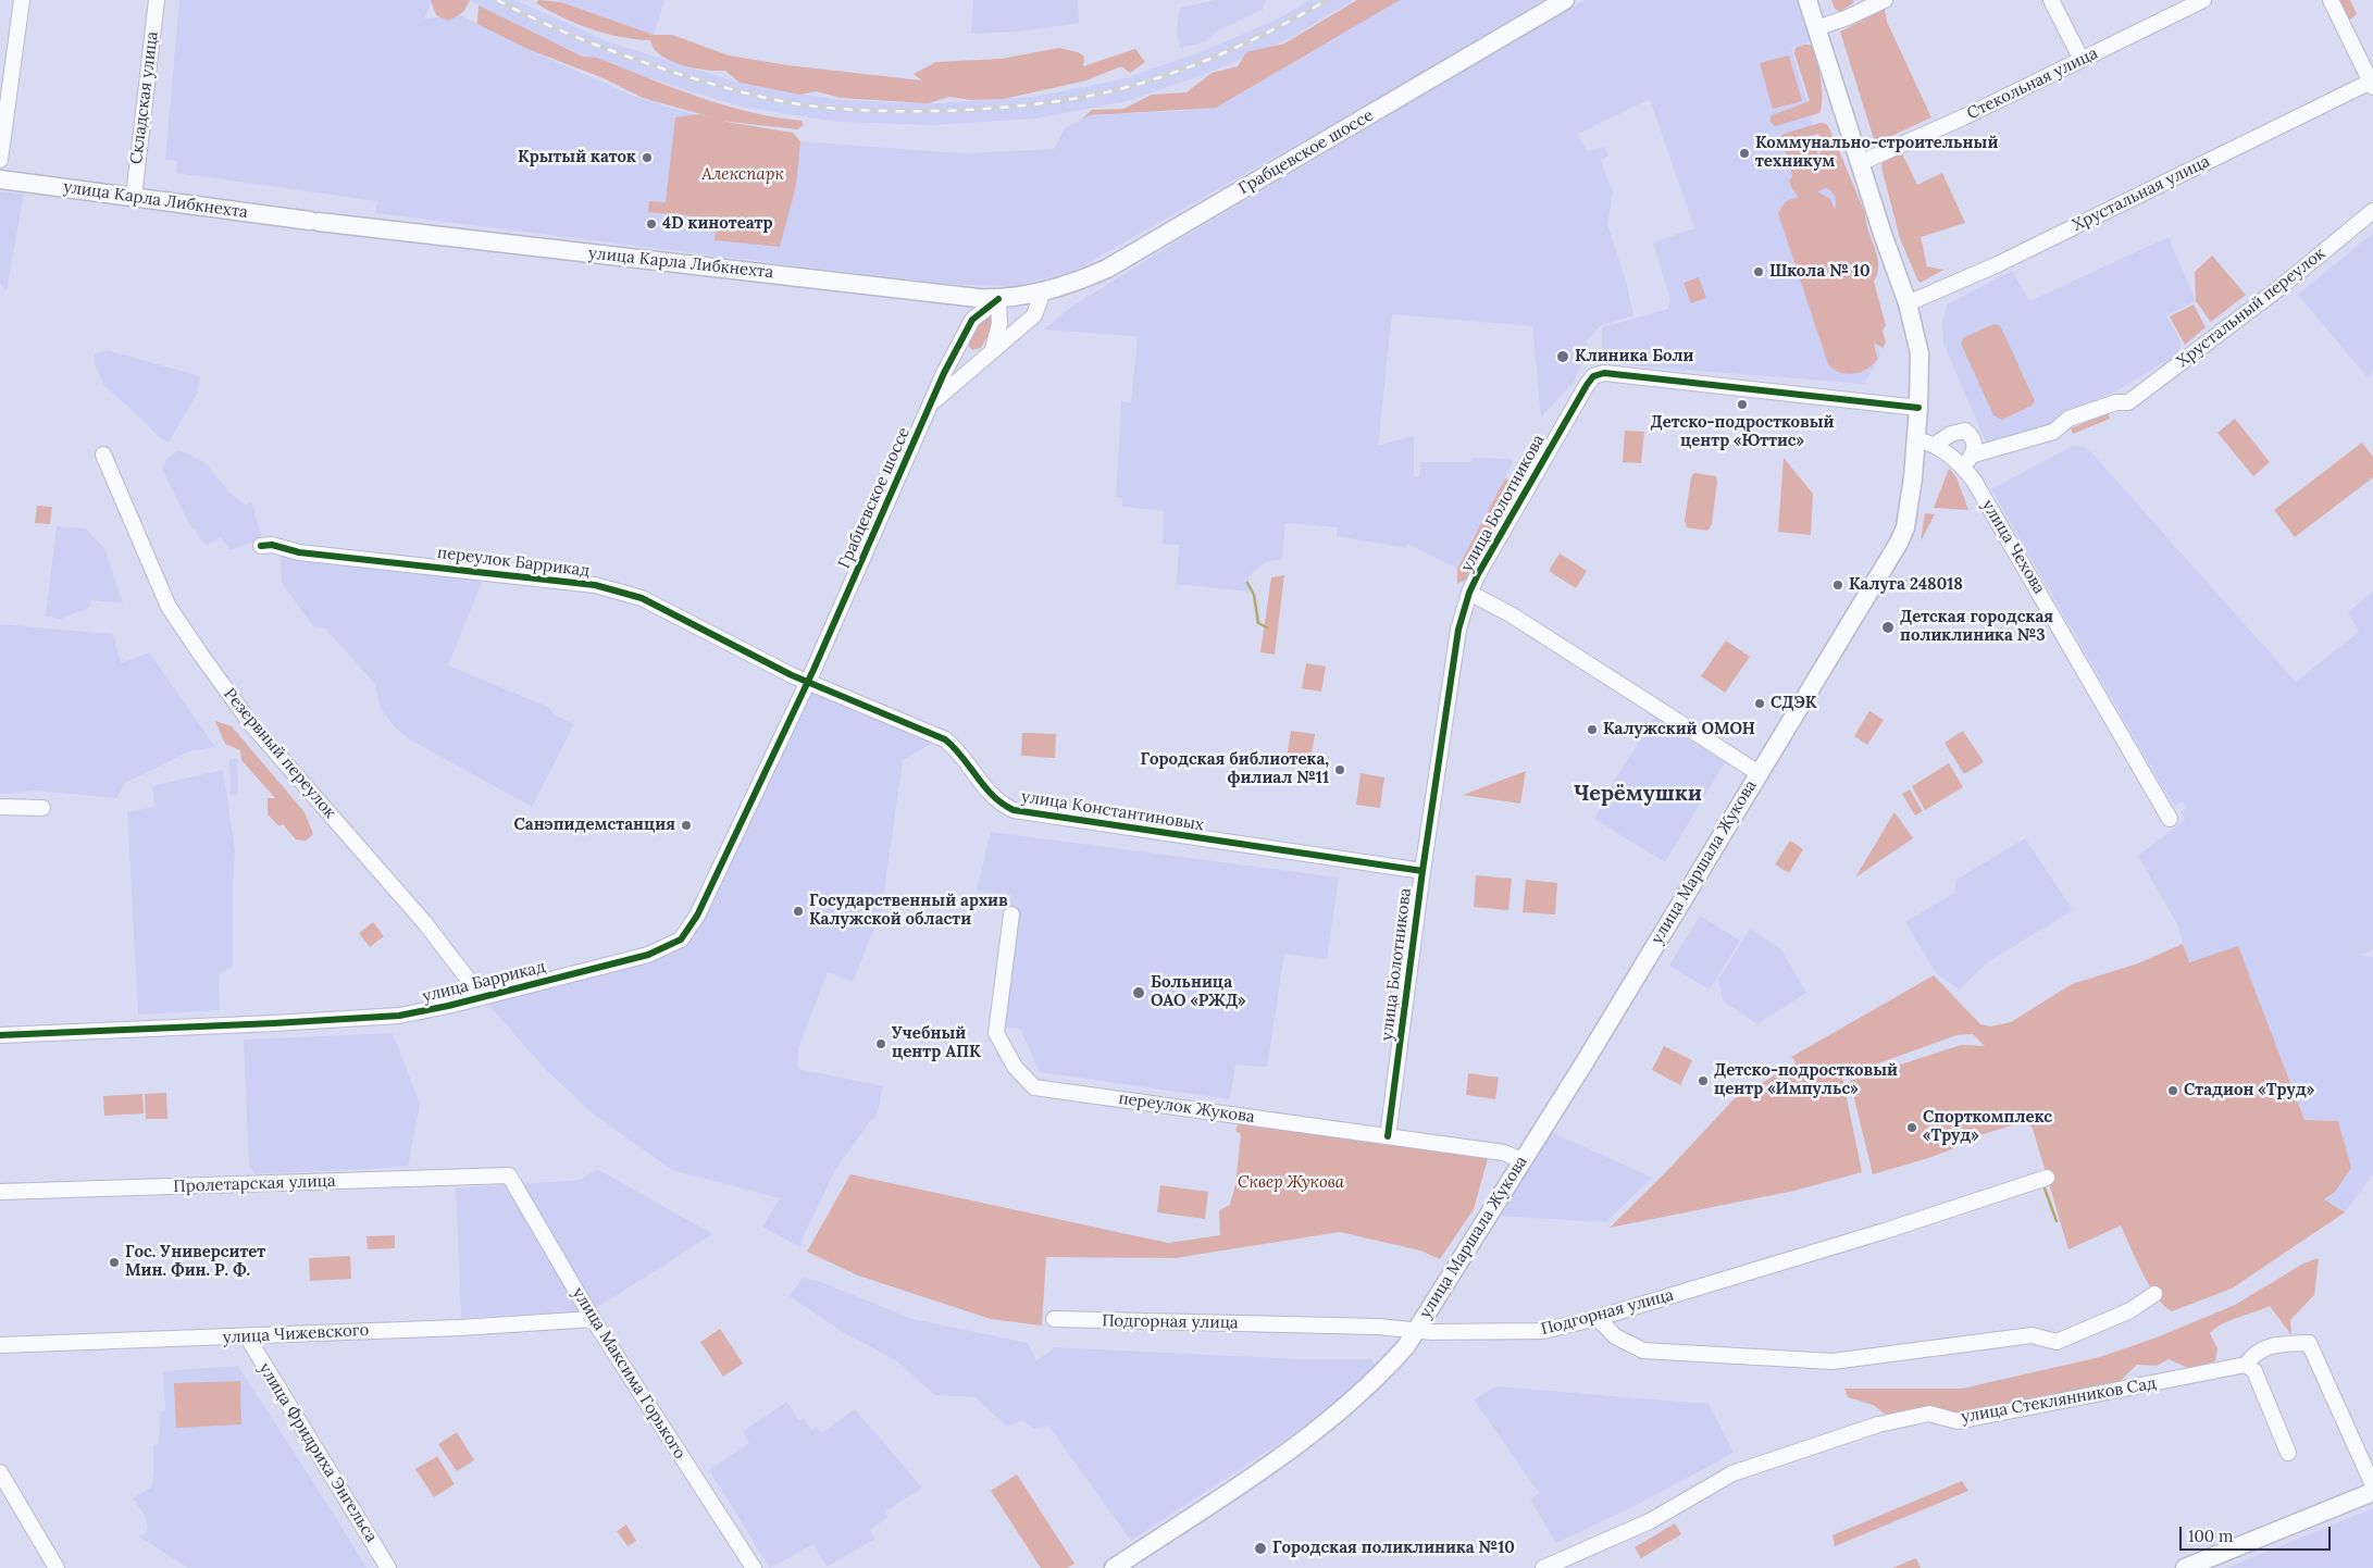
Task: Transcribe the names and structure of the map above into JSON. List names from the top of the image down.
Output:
{
  "streets": {
    "main road": ["Грабцевское шоссе", "улица Карла Либкнехта", "улица Маршала Жукова"],
    "street": [
      "Стекольная улица",
      "Складская улица",
      "Хрустальная улица",
      "Хрустальный переулок",
      "улица Болотникова",
      "улица Чехова",
      "переулок Баррикад",
      "Резервный переулок",
      "улица Константиновых",
      "улица Баррикад",
      "переулок Жукова",
      "Пролетарская улица",
      "Подгорная улица",
      "улица Чижевского",
      "улица Максима Горького",
      "улица Стеклянников Сад",
      "улица Фридриха Энгельса"
    ]
  },
  "crossings": [
    ["Стекольная улица", "улица Маршала Жукова"],
    ["Складская улица", "улица Карла Либкнехта"],
    ["Грабцевское шоссе", "улица Карла Либкнехта"],
    ["Грабцевское шоссе", "переулок Баррикад"],
    ["Грабцевское шоссе", "улица Константиновых"],
    ["Грабцевское шоссе", "улица Баррикад"],
    ["Хрустальная улица", "улица Маршала Жукова"],
    ["улица Болотникова", "улица Константиновых"],
    ["улица Болотникова", "улица Маршала Жукова"],
    ["улица Болотникова", "переулок Жукова"],
    ["улица Чехова", "улица Маршала Жукова"],
    ["переулок Баррикад", "улица Константиновых"],
    ["переулок Баррикад", "улица Баррикад"],
    ["Резервный переулок", "улица Баррикад"],
    ["улица Константиновых", "улица Баррикад"],
    ["улица Маршала Жукова", "переулок Жукова"],
    ["улица Маршала Жукова", "Подгорная улица"],
    ["Пролетарская улица", "улица Максима Горького"],
    ["улица Чижевского", "улица Максима Горького"],
    ["улица Чижевского", "улица Фридриха Энгельса"]
  ],
  "districts": ["Черёмушки"],
  "parks": ["Алекспарк", "Сквер Жукова"],
  "places": [
    "Коммунально-строительный техникум",
    "Крытый каток",
    "4D кинотеатр",
    "Школа № 10",
    "Клиника Боли",
    "Детско-подростковый центр «Юттис»",
    "Калуга 248018",
    "Детская городская поликлиника №3",
    "СДЭК",
    "Калужский ОМОН",
    "Городская библиотека, филиал №11",
    "Санэпидемстанция",
    "Государственный архив Калужской области",
    "Больница ОАО «РЖД»",
    "Учебный центр АПК",
    "Детско-подростковый центр «Импульс»",
    "Стадион «Труд»",
    "Спорткомплекс «Труд»",
    "Гос. Университет Мин. Фин. Р. Ф.",
    "Городская поликлиника №10"
  ],
  "scale_bar": "100 m"
}
